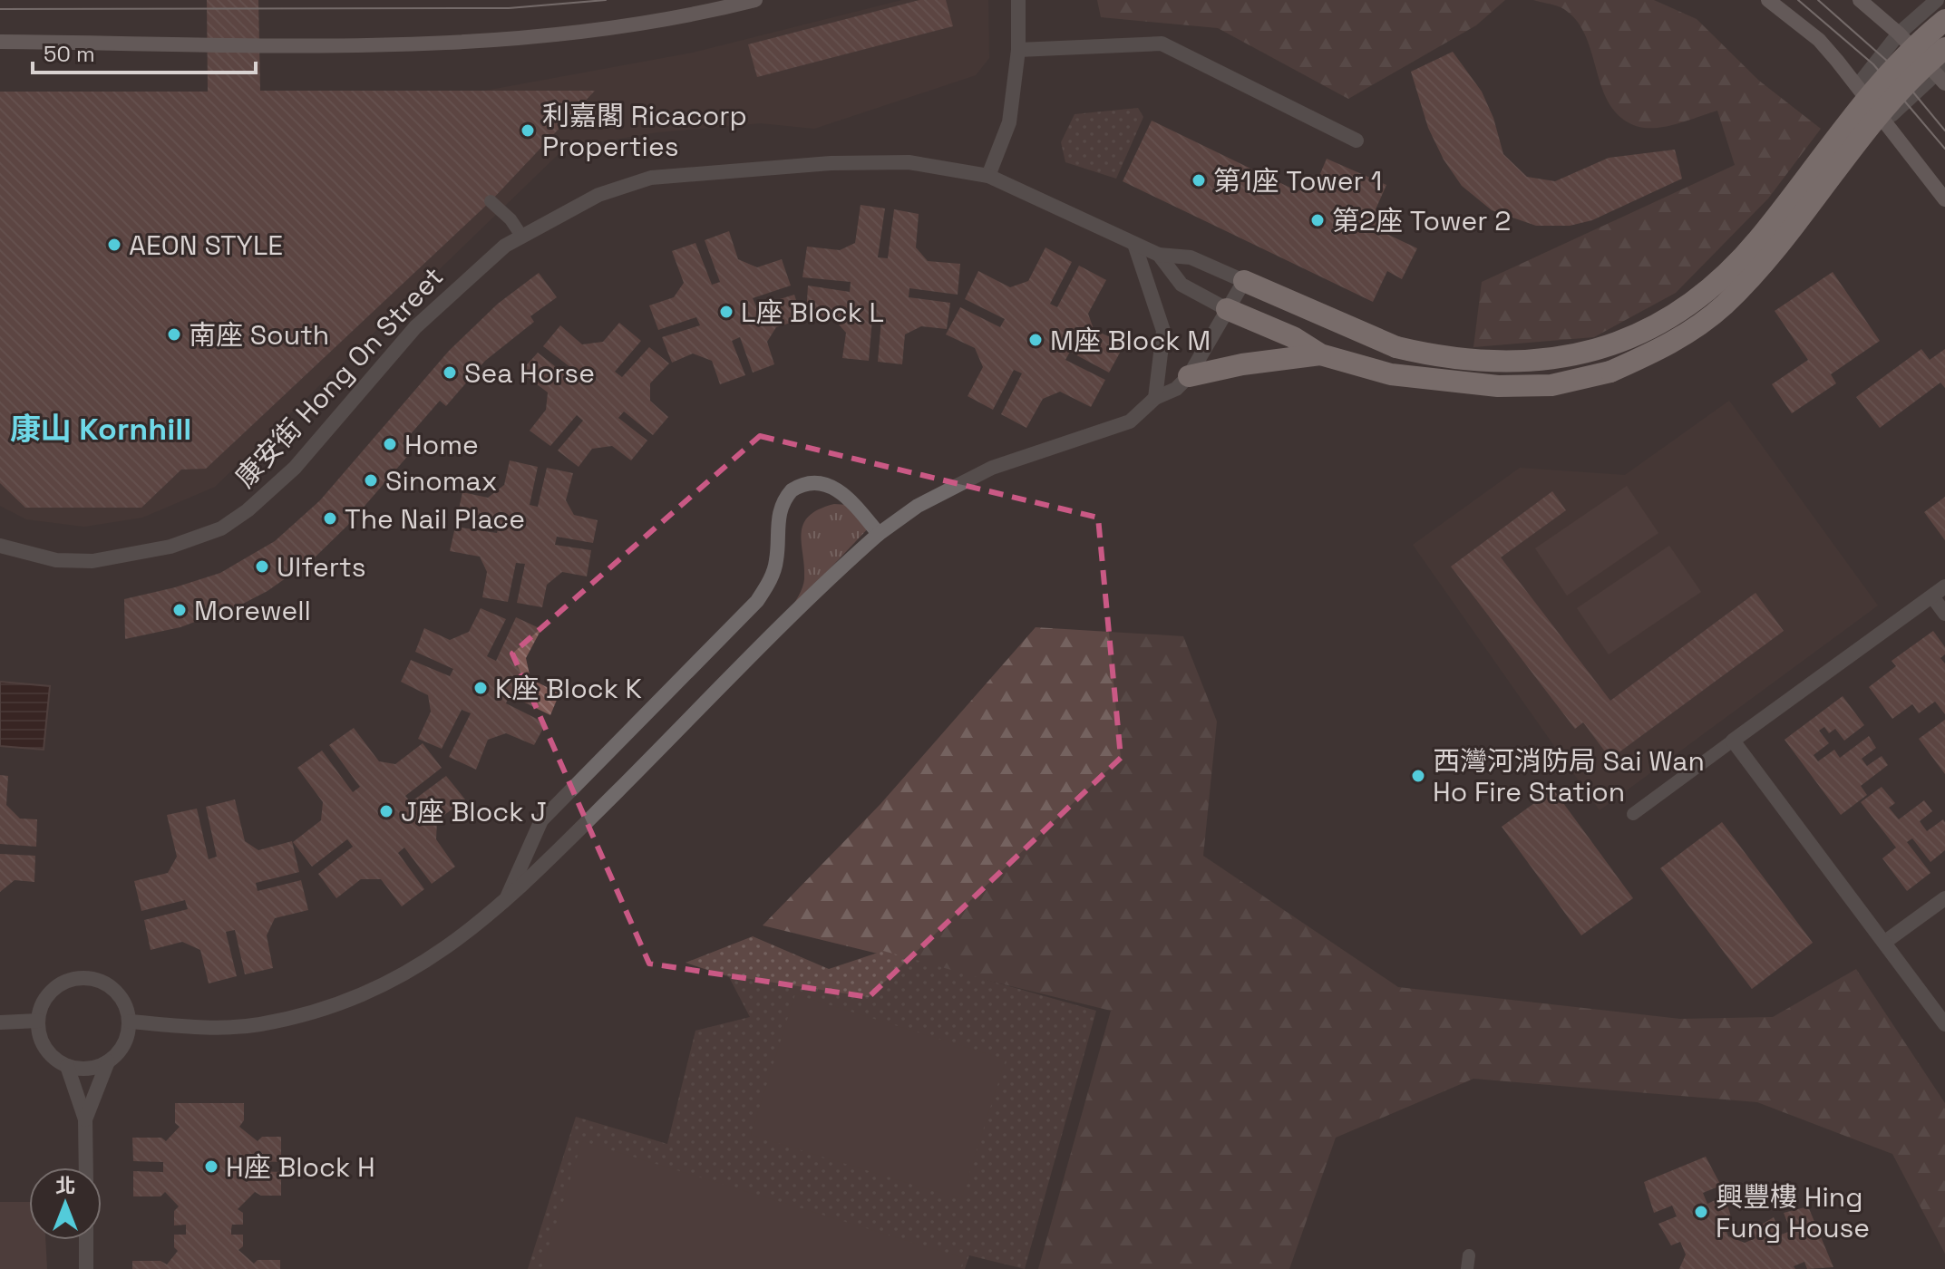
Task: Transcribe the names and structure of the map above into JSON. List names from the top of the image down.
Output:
{
  "streets": {
    "street": ["康安街 Hong On Street"]
  },
  "districts": ["康山 Kornhill"],
  "places": [
    "利嘉閣 Ricacorp Properties",
    "第1座 Tower 1",
    "第2座 Tower 2",
    "AEON STYLE",
    "L座 Block L",
    "南座 South",
    "M座 Block M",
    "Sea Horse",
    "Home",
    "Sinomax",
    "The Nail Place",
    "Ulferts",
    "Morewell",
    "K座 Block K",
    "西灣河消防局 Sai Wan Ho Fire Station",
    "J座 Block J",
    "H座 Block H",
    "興豐樓 Hing Fung House"
  ],
  "scale_bar": "50 m",
  "north": "top"
}
